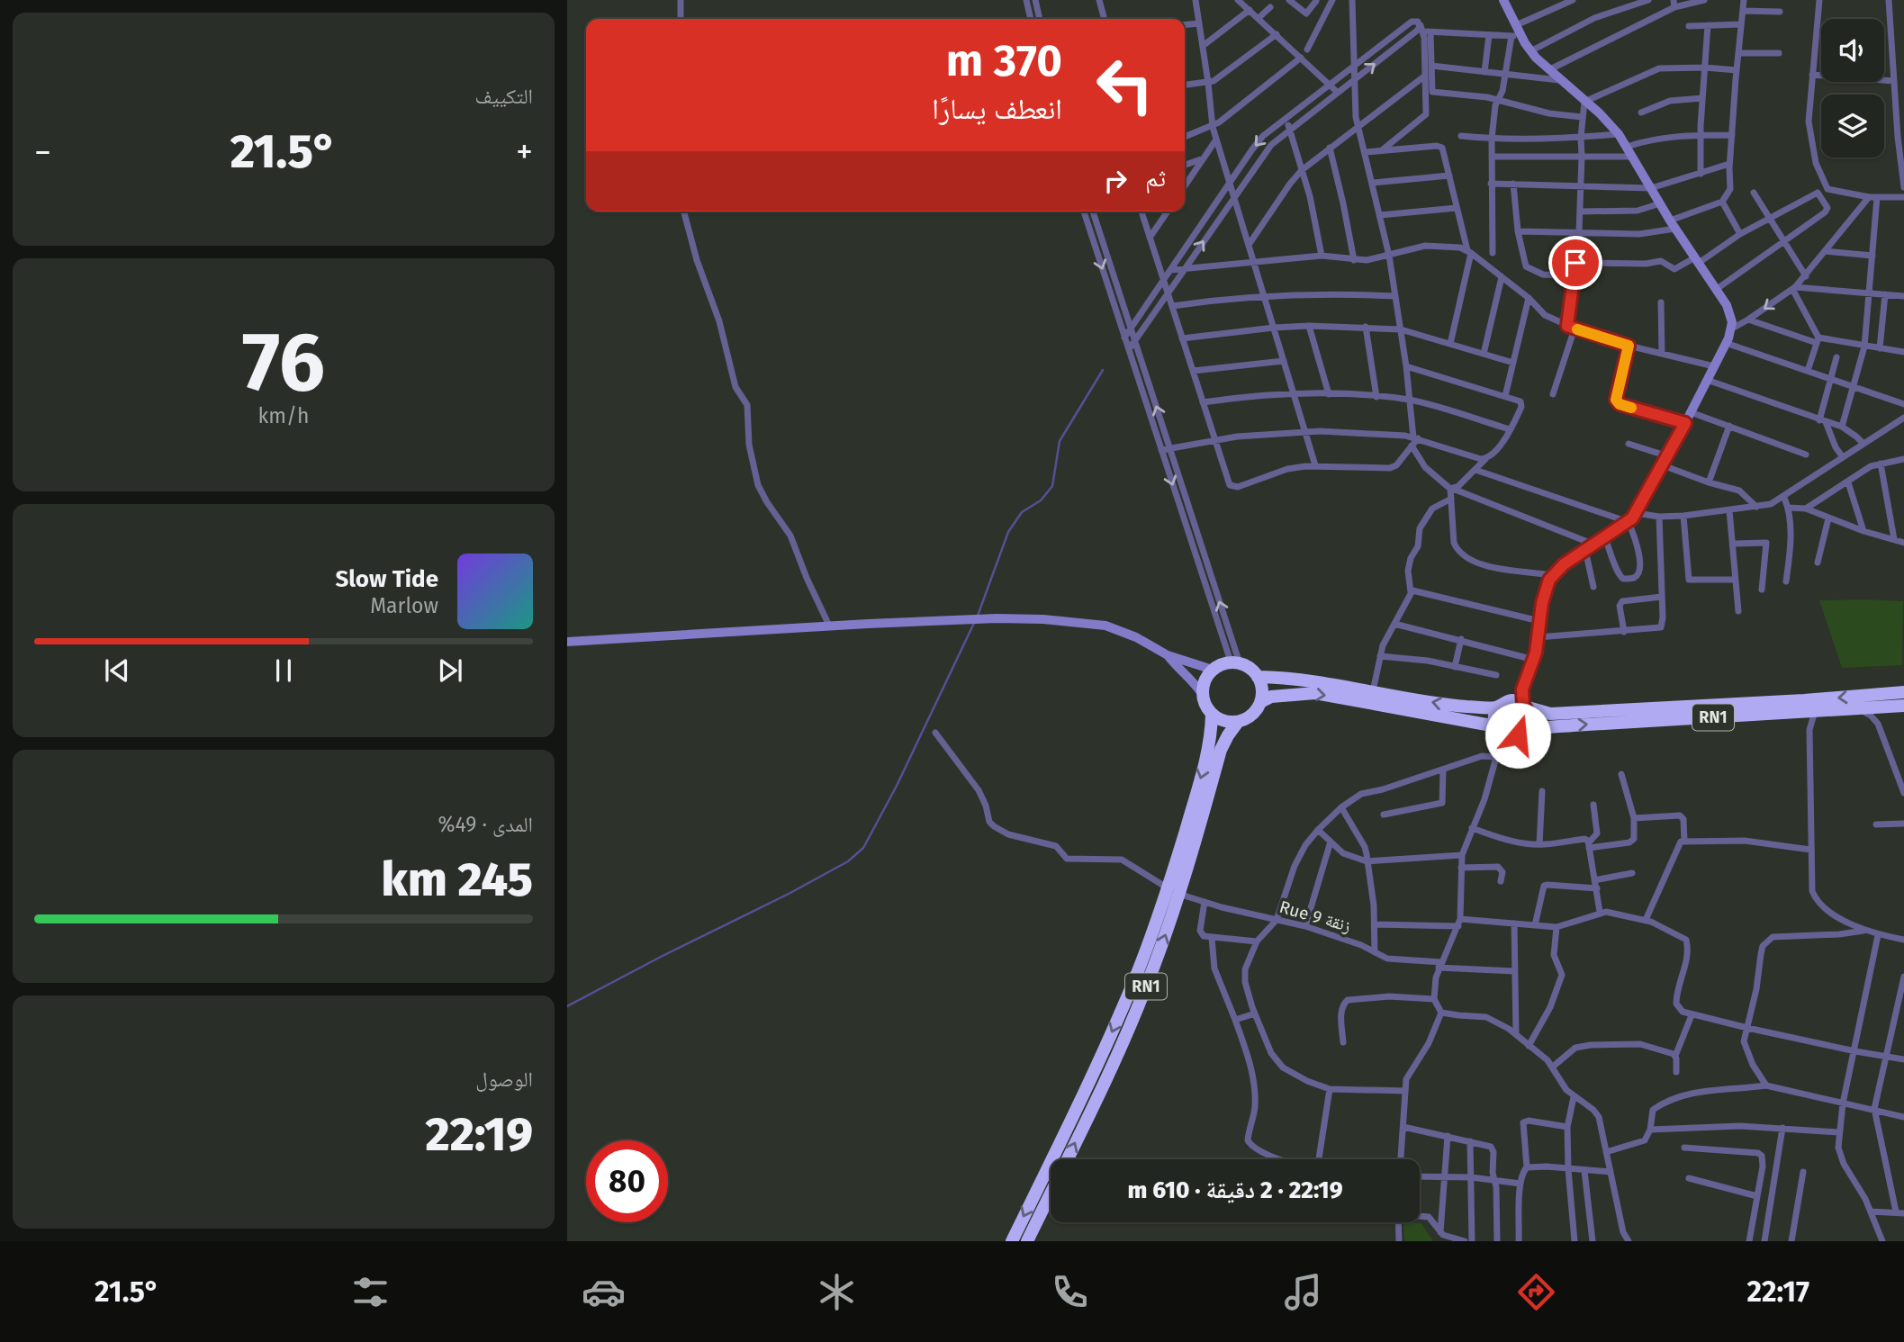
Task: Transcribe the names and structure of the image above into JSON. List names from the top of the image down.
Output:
{
  "streets": {
    "highway": ["RN1"],
    "street": ["Rue 9 زنقة"]
  },
  "crossings": [
    ["RN1", "Rue 9 زنقة"]
  ],
  "page": {
    "tile": [
      "التكييف",
      ["76", "km/h"],
      ["المدى · 49%", "245 km"],
      ["الوصول", "22:19"]
    ],
    "turn": ["370 m", "انعطف يسارًا"],
    "heat": ["−", "21.5°", "+"],
    "then": "ثم",
    "song": ["Slow Tide", "Marlow"],
    "limit": "80",
    "trip": "22:19 · 2 دقيقة · 610 m",
    "tabs": ["22:17", "21.5°"]
  }
}
